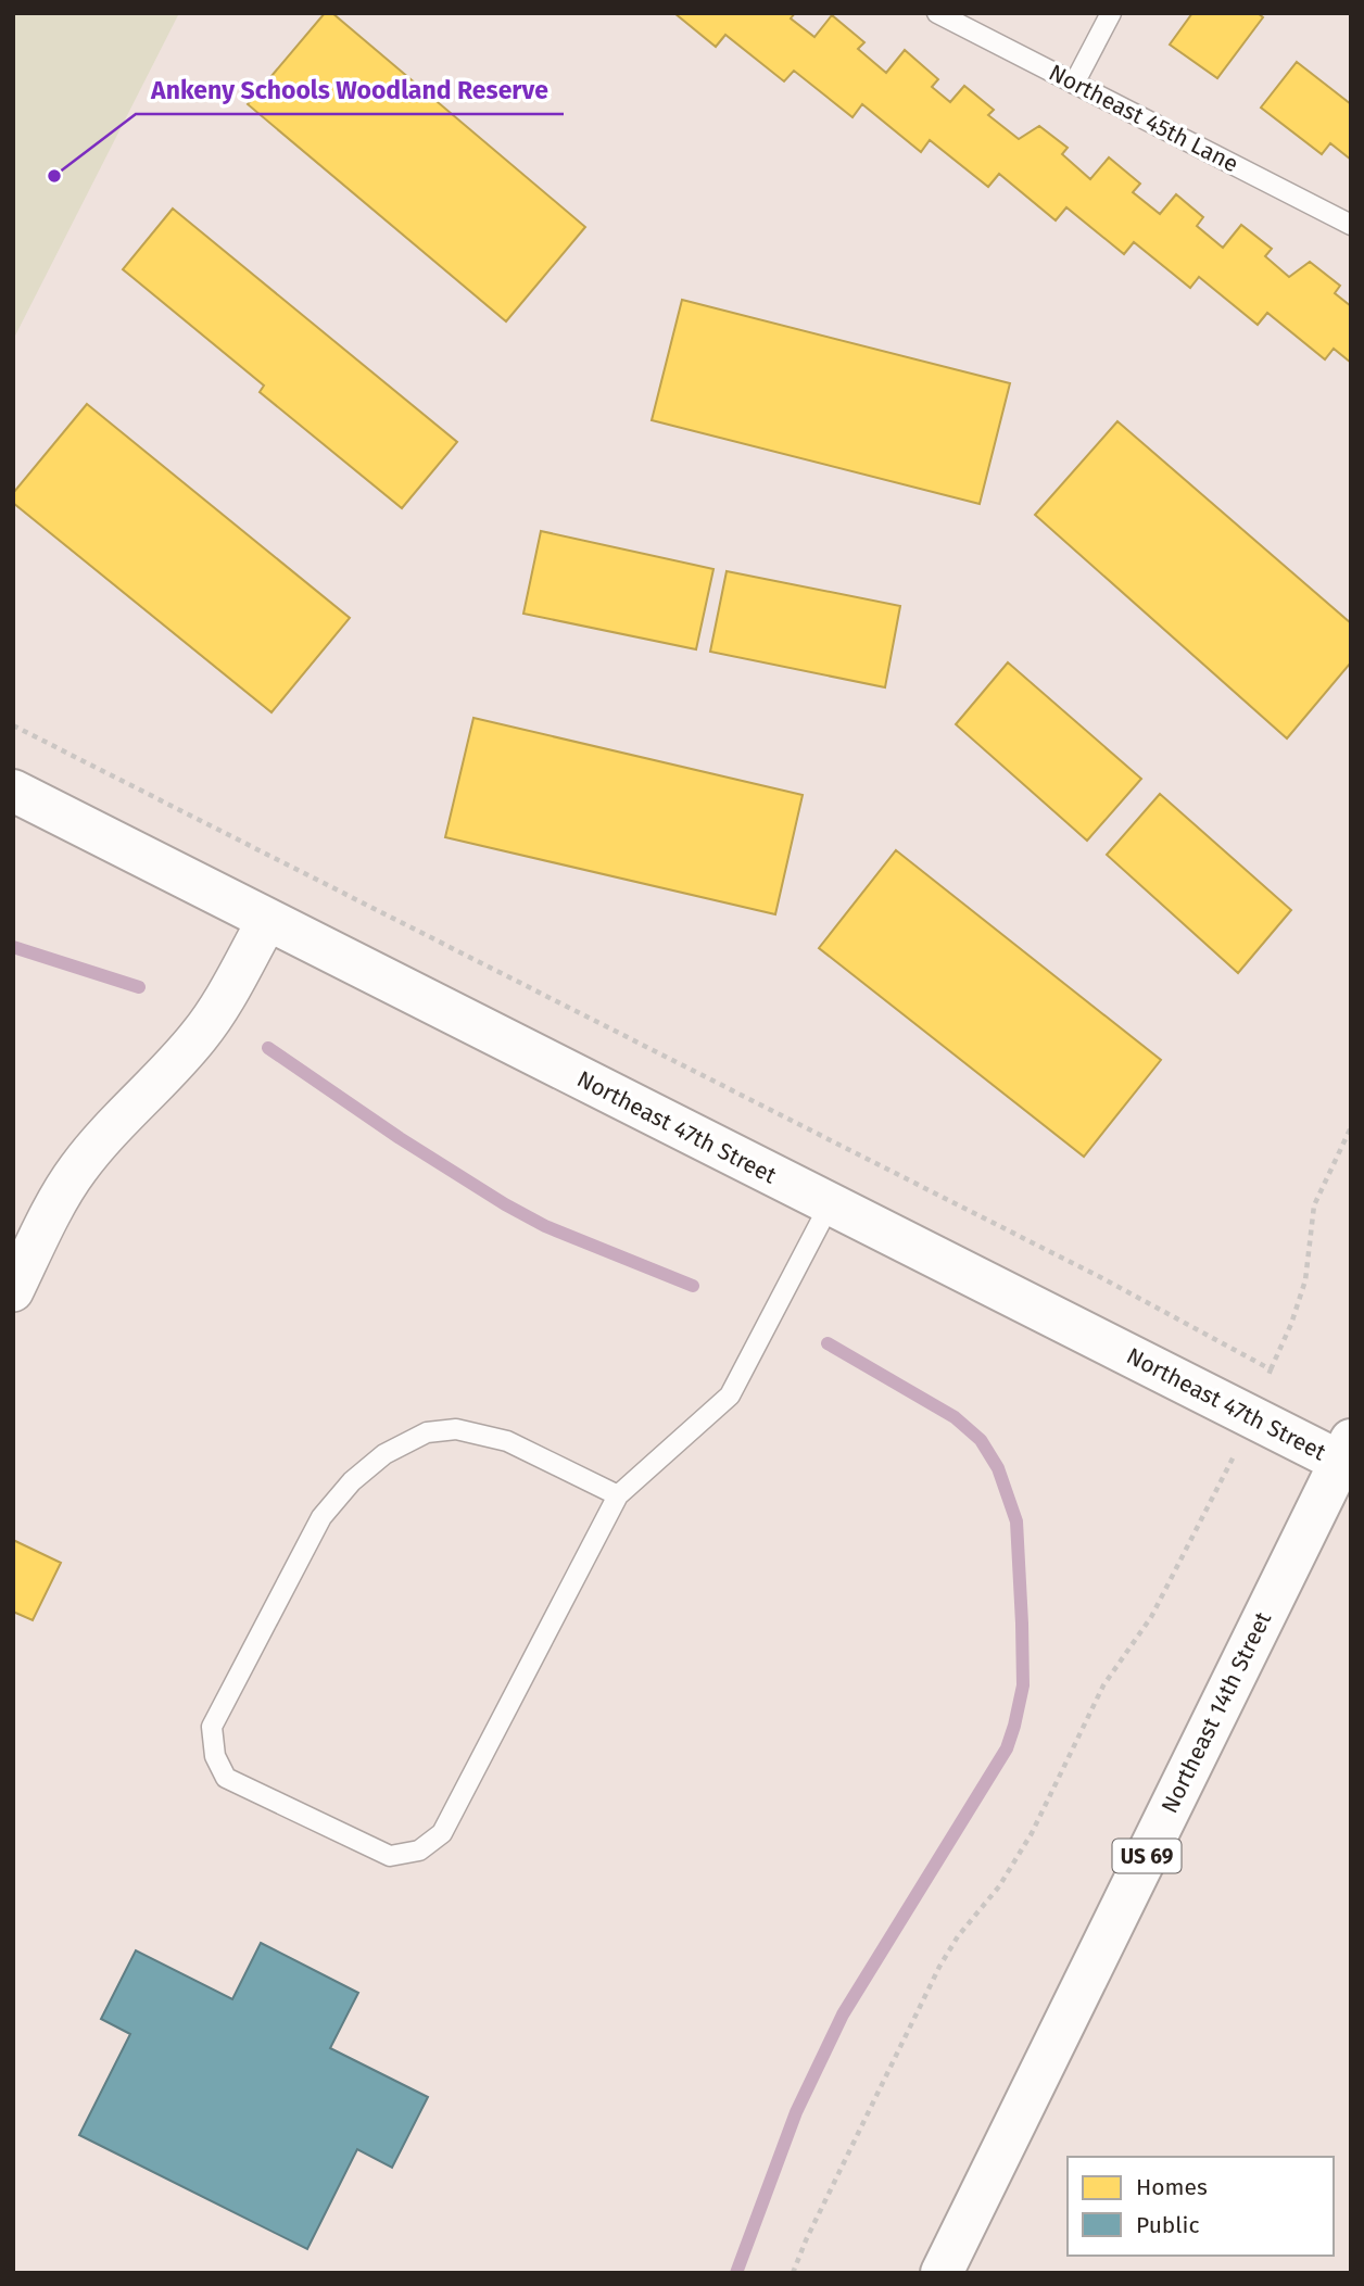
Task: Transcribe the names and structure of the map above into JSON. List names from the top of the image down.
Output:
{
  "streets": {
    "street": ["Northeast 47th Street", "Northeast 14th Street", "US 69"],
    "lane": ["Northeast 45th Lane"]
  },
  "crossings": [
    ["Northeast 47th Street", "Northeast 14th Street"]
  ],
  "places": ["Ankeny Schools Woodland Reserve"],
  "legend": ["Homes", "Public"]
}
